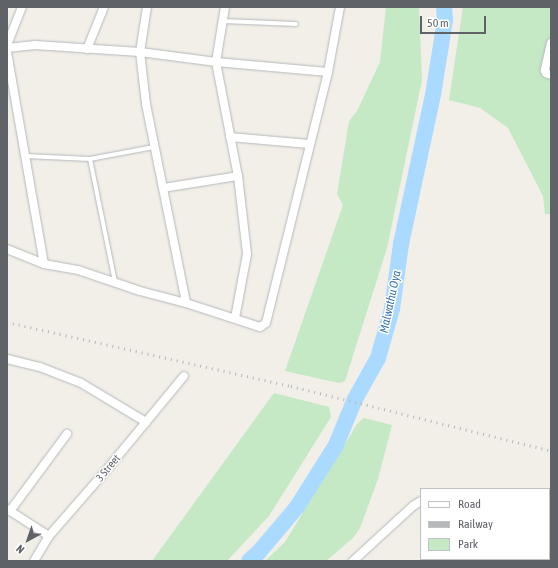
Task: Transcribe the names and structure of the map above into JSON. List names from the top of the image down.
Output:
{
  "streets": {
    "street": ["3 Street"]
  },
  "water": ["Malwathu Oya"],
  "legend": ["Road", "Railway", "Park"],
  "scale_bar": "50 m",
  "north": "bottom left"
}
